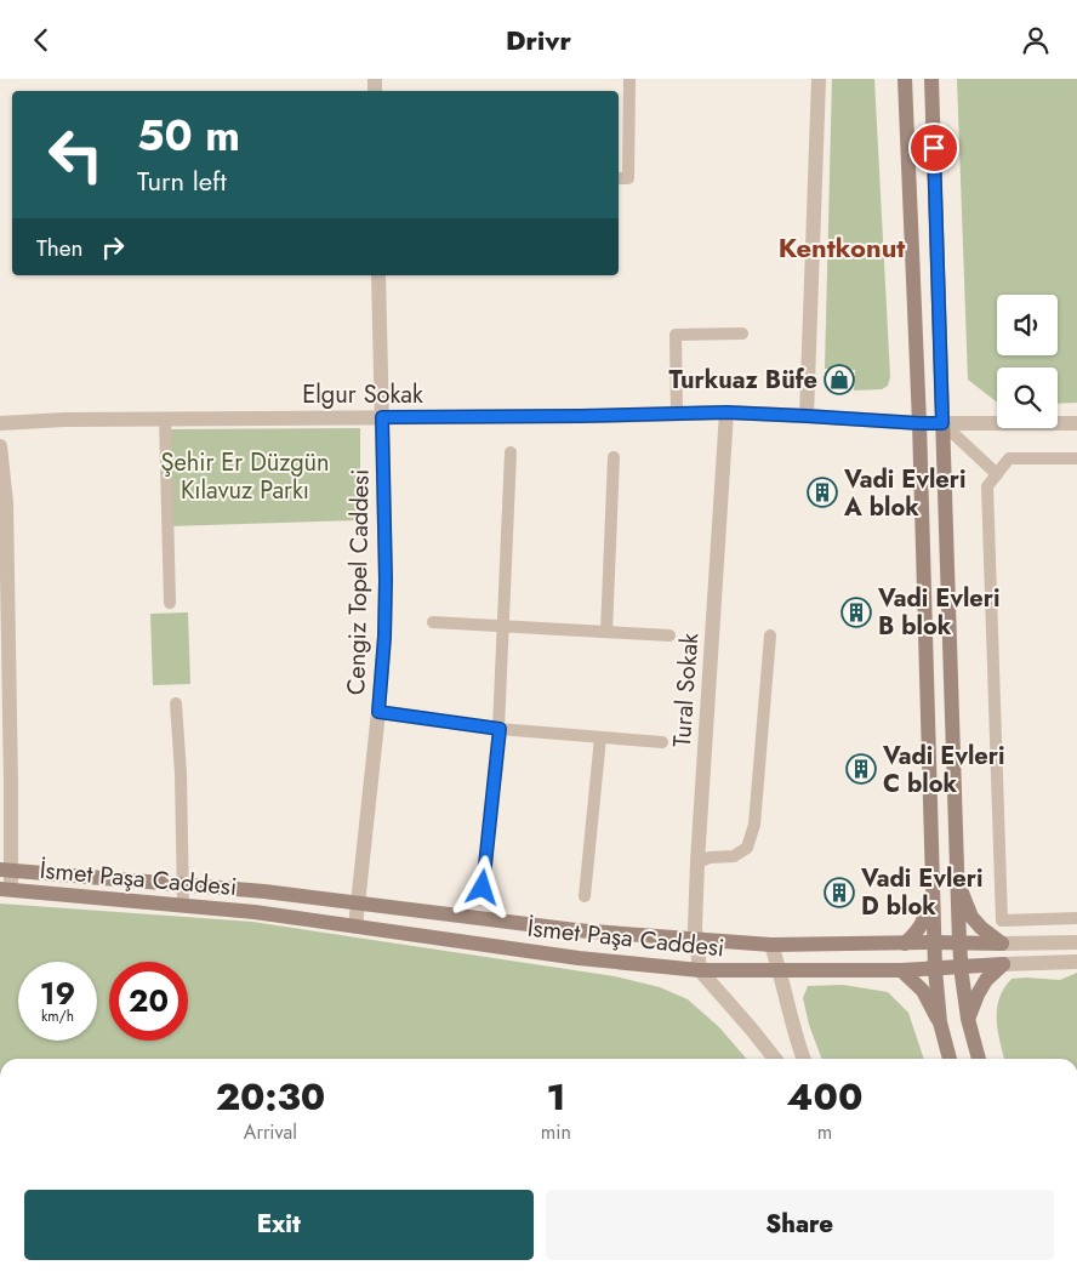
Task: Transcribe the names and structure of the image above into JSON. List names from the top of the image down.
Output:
{
  "streets": {
    "main road": ["İsmet Paşa Caddesi"],
    "street": ["Elgur Sokak", "Cengiz Topel Caddesi", "Tural Sokak"]
  },
  "crossings": [
    ["Elgur Sokak", "Cengiz Topel Caddesi"],
    ["Elgur Sokak", "Tural Sokak"],
    ["Cengiz Topel Caddesi", "İsmet Paşa Caddesi"],
    ["Tural Sokak", "İsmet Paşa Caddesi"]
  ],
  "districts": ["Kentkonut"],
  "parks": ["Şehir Er Düzgün Kılavuz Parkı"],
  "places": {
    "shop": ["Turkuaz Büfe"],
    "building": [
      "Vadi Evleri A blok",
      "Vadi Evleri B blok",
      "Vadi Evleri C blok",
      "Vadi Evleri D blok"
    ]
  },
  "page": {
    "header": "Drivr",
    "turn": ["50 m", "Turn left"],
    "then": "Then",
    "speed": "19 km/h",
    "limit": "20",
    "eta": [
      "20:30",
      "Arrival",
      "1",
      "min",
      "400",
      "m"
    ],
    "buttons": ["Exit", "Share"]
  }
}
